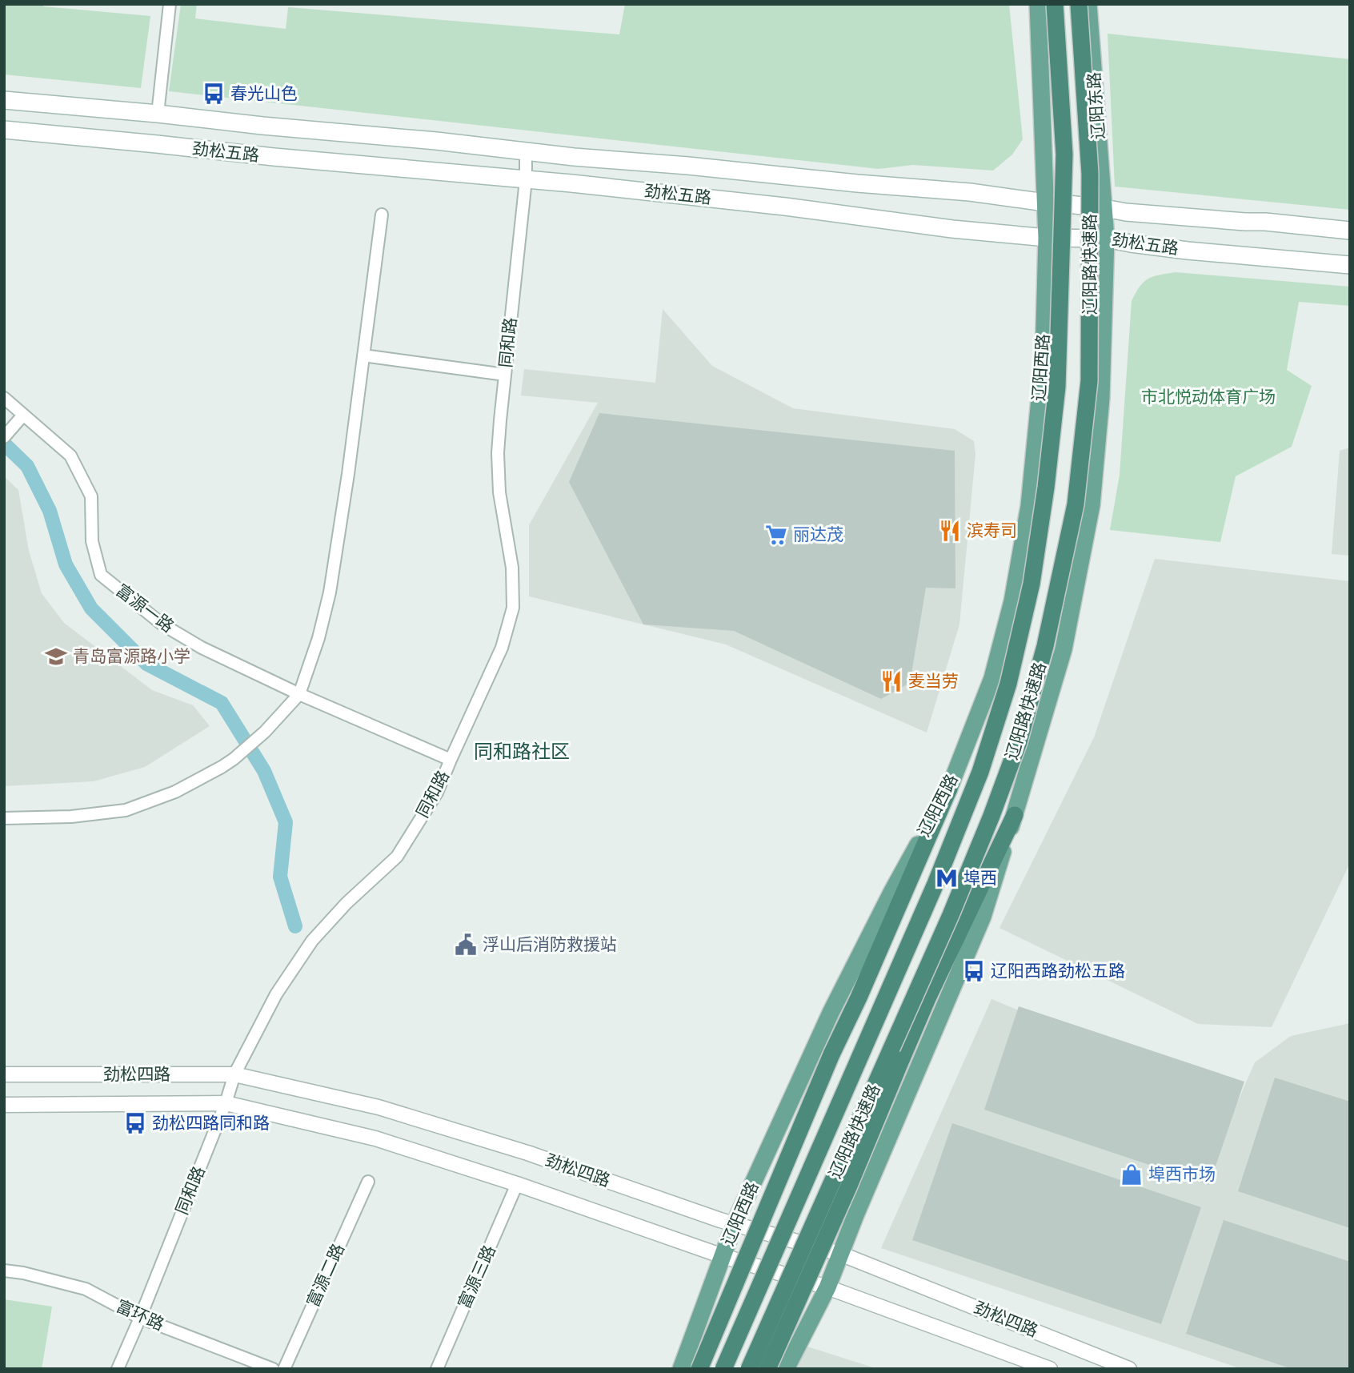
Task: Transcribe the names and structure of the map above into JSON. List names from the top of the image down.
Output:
{
  "streets": {
    "highway": ["辽阳路快速路"],
    "main road": ["辽阳东路", "劲松五路", "辽阳西路"],
    "street": [
      "同和路",
      "富源一路",
      "劲松四路",
      "富源二路",
      "富源三路",
      "富环路"
    ]
  },
  "crossings": [
    ["辽阳东路", "劲松五路"],
    ["劲松五路", "同和路"],
    ["劲松五路", "辽阳西路"],
    ["同和路", "富源一路"],
    ["同和路", "劲松四路"],
    ["同和路", "富环路"],
    ["辽阳西路", "劲松四路"],
    ["劲松四路", "富源三路"]
  ],
  "districts": ["同和路社区"],
  "parks": ["市北悦动体育广场"],
  "places": {
    "bus stop": ["春光山色", "辽阳西路劲松五路", "劲松四路同和路"],
    "restaurant": ["滨寿司", "麦当劳"],
    "supermarket": ["丽达茂"],
    "school or university": ["青岛富源路小学"],
    "metro station": ["埠西"],
    "public building": ["浮山后消防救援站"],
    "shop": ["埠西市场"]
  }
}
